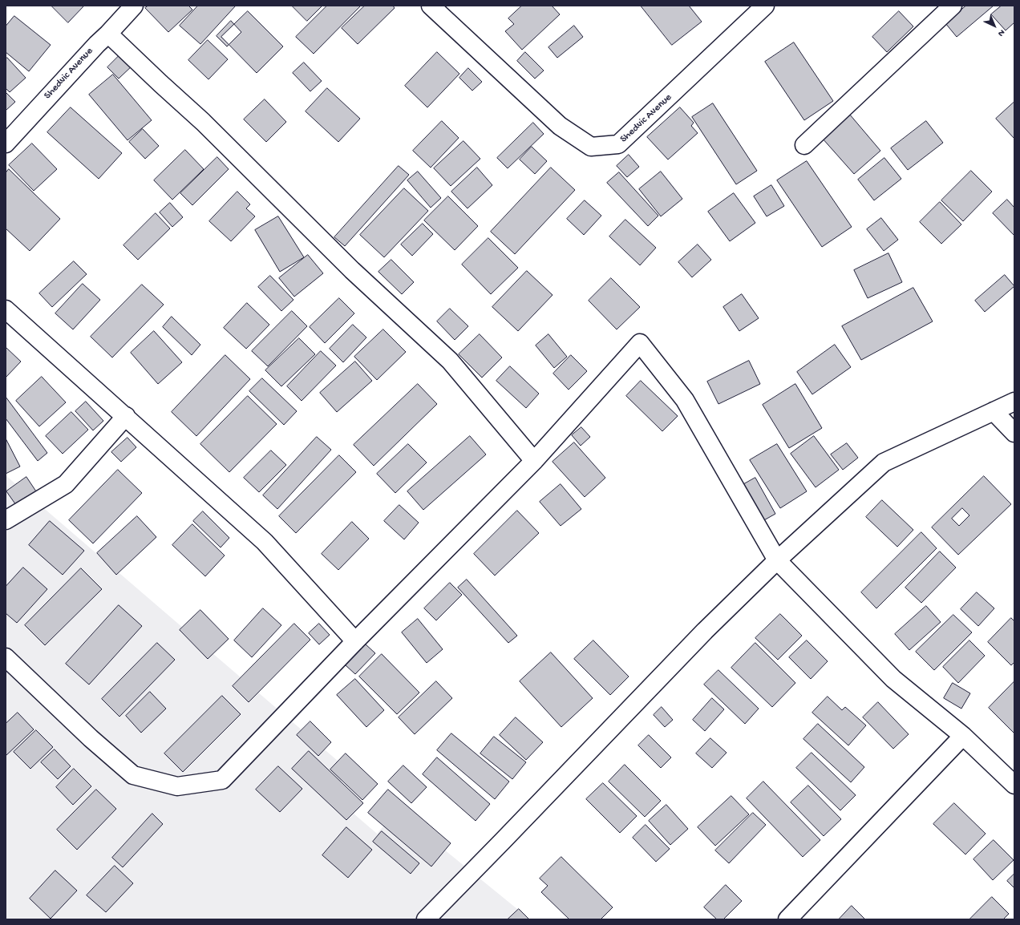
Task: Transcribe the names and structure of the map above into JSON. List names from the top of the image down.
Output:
{
  "streets": {
    "street": ["Shedvic Avenue"]
  },
  "north": "bottom right"
}
